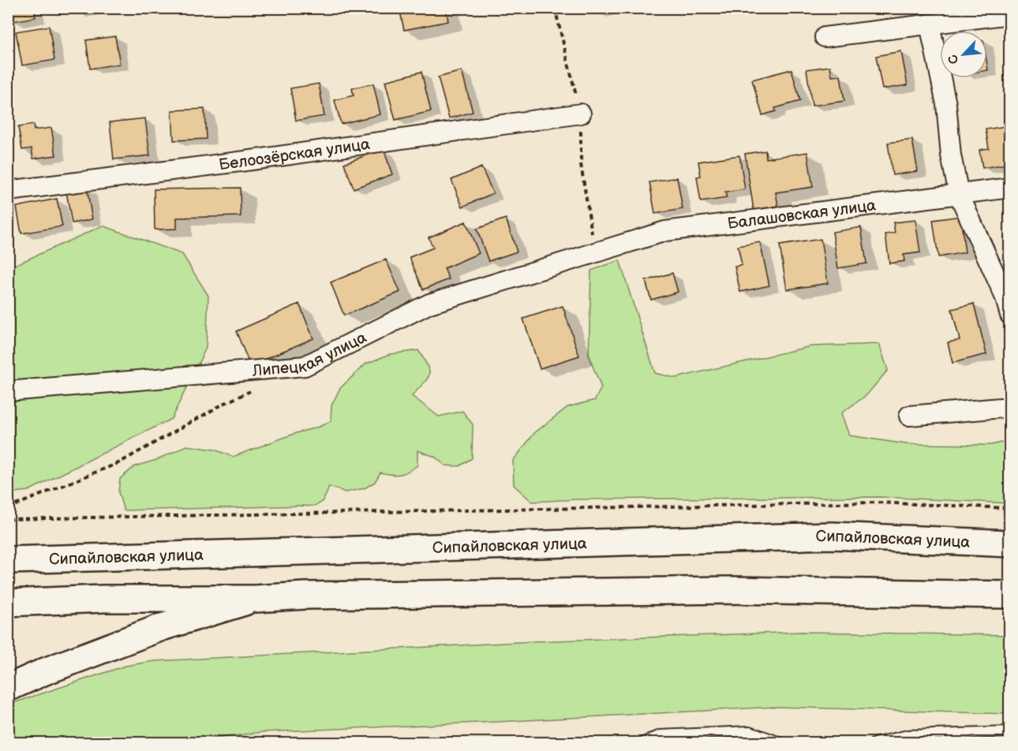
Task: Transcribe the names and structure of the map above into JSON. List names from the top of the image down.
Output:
{
  "streets": {
    "main road": ["Сипайловская улица"],
    "street": ["Белоозёрская улица", "Балашовская улица", "Липецкая улица"]
  },
  "crossings": [
    ["Балашовская улица", "Липецкая улица"]
  ],
  "north": "bottom left"
}
